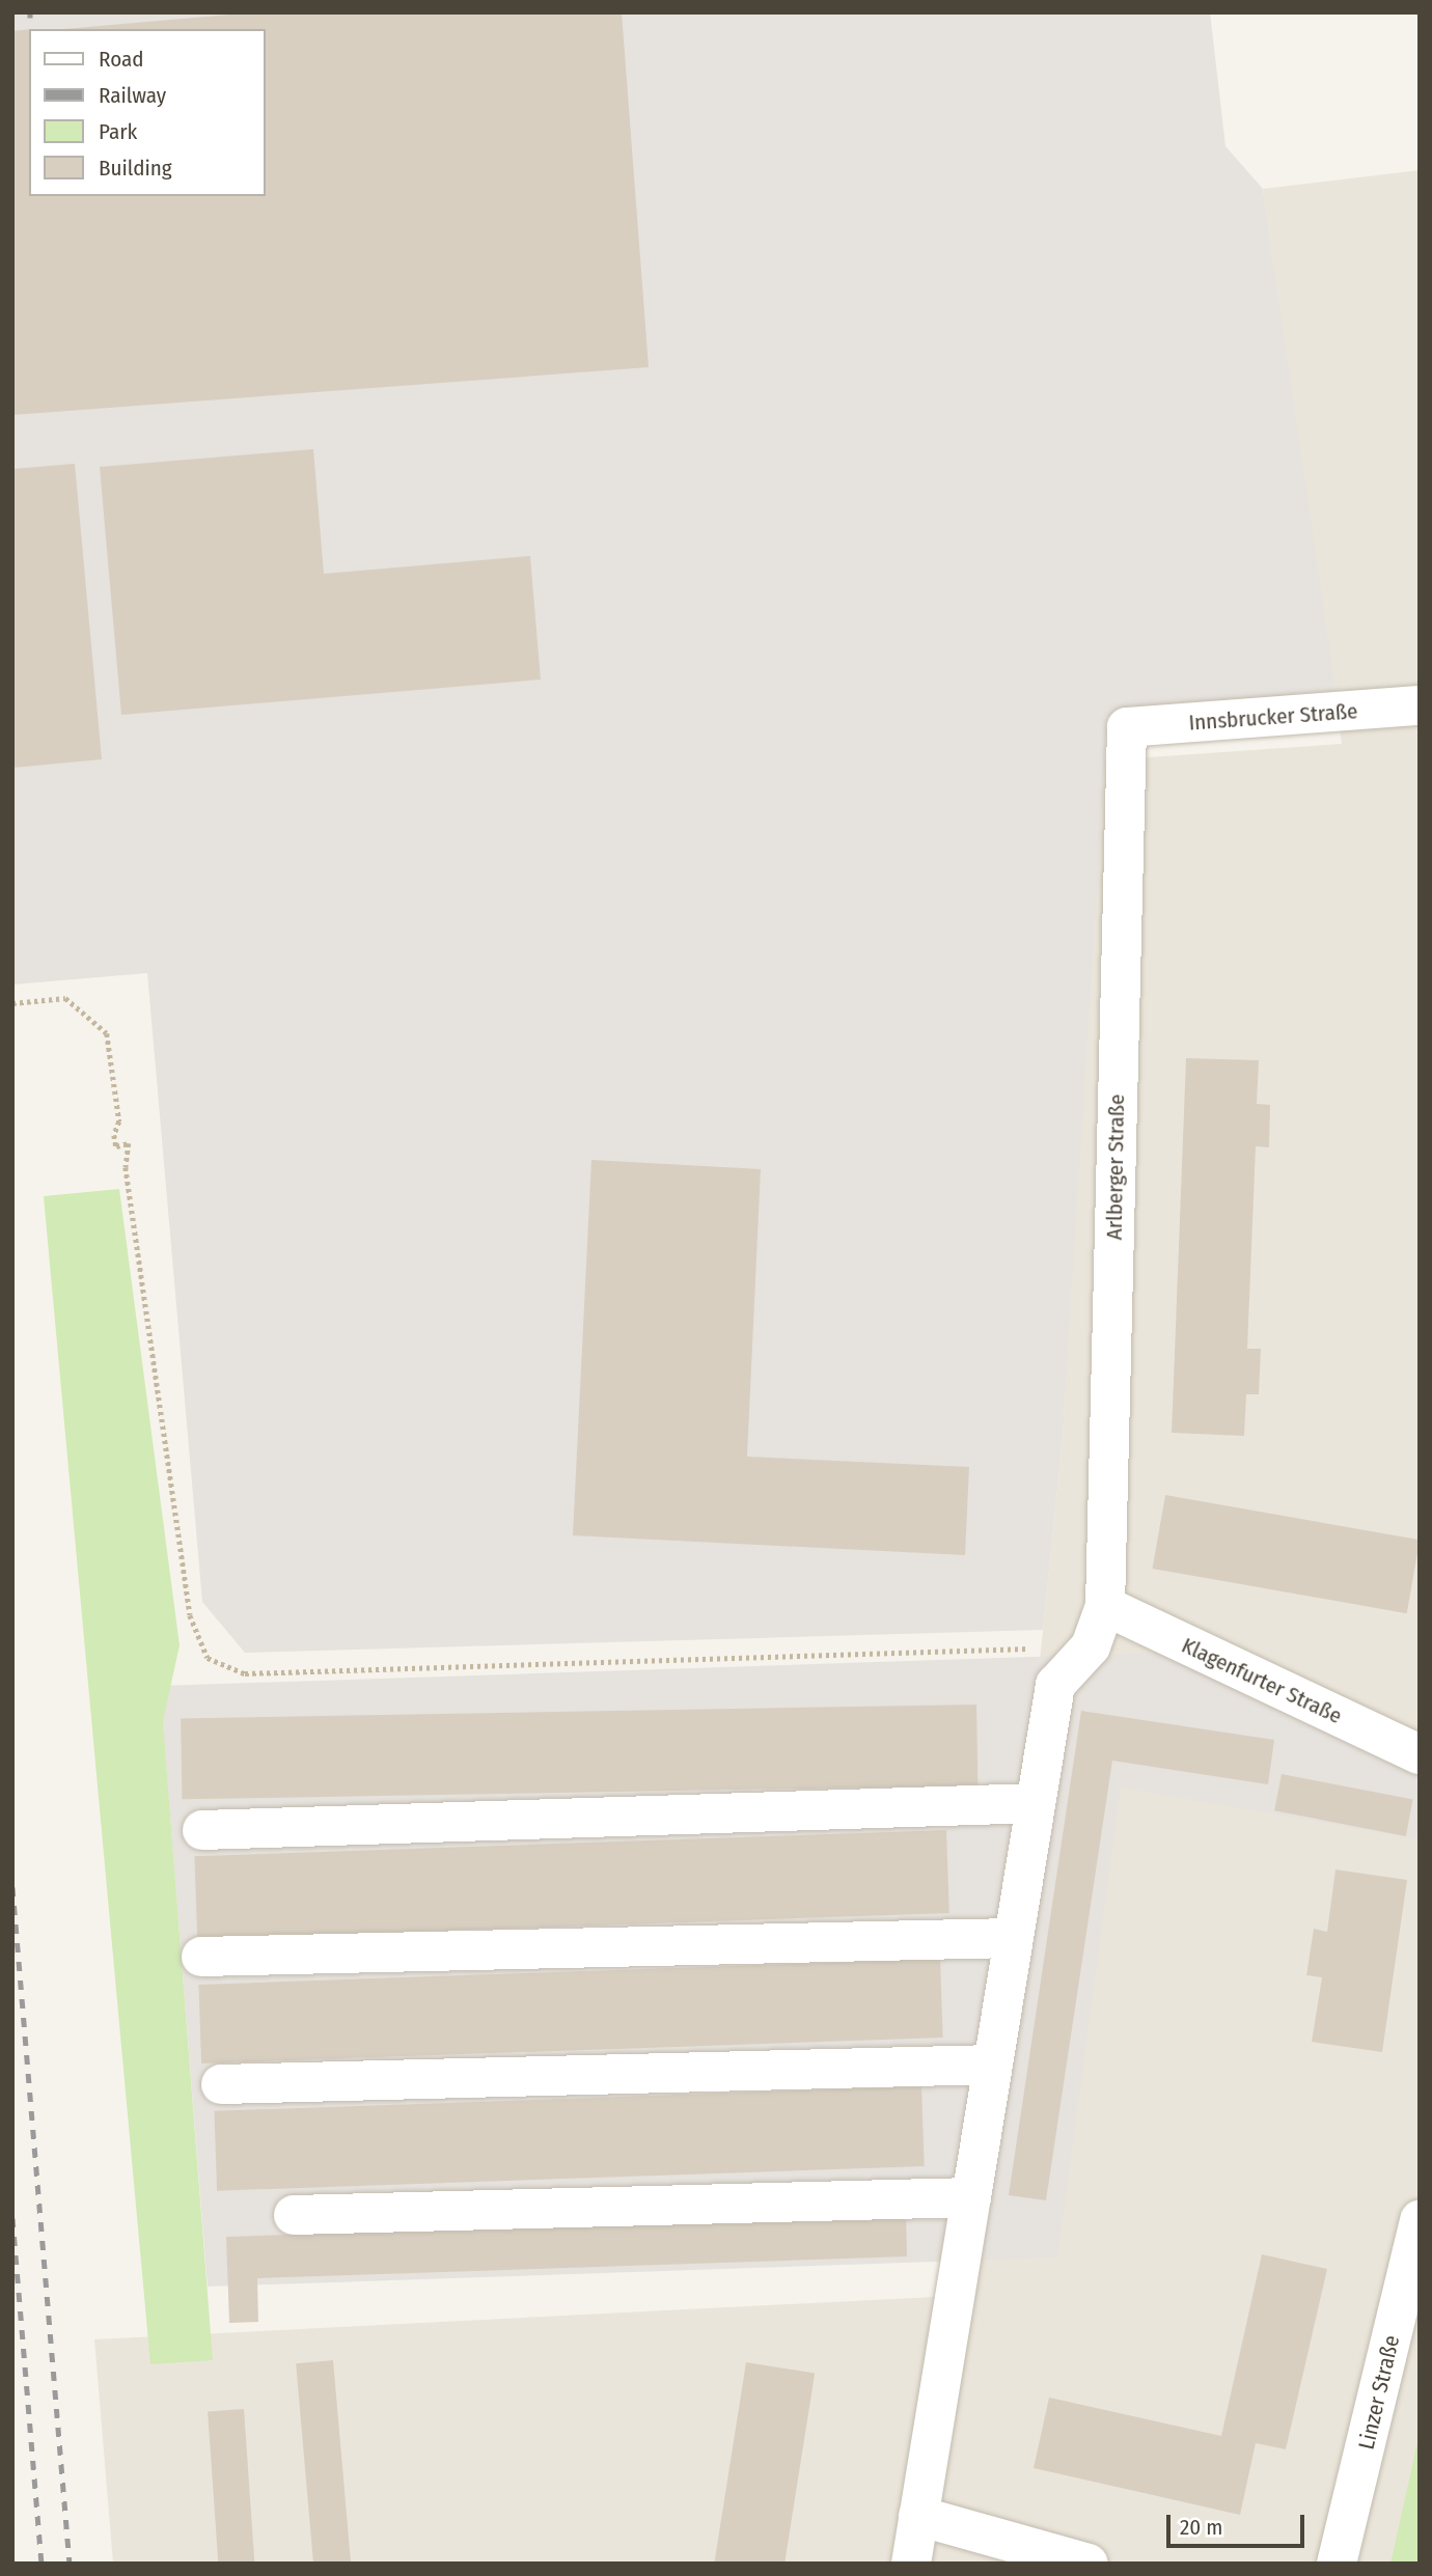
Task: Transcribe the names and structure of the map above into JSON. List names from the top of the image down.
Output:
{
  "streets": {
    "street": [
      "Innsbrucker Straße",
      "Arlberger Straße",
      "Klagenfurter Straße",
      "Linzer Straße"
    ]
  },
  "crossings": [
    ["Innsbrucker Straße", "Arlberger Straße"],
    ["Arlberger Straße", "Klagenfurter Straße"]
  ],
  "legend": [
    "Road",
    "Railway",
    "Park",
    "Building"
  ],
  "scale_bar": "20 m"
}
